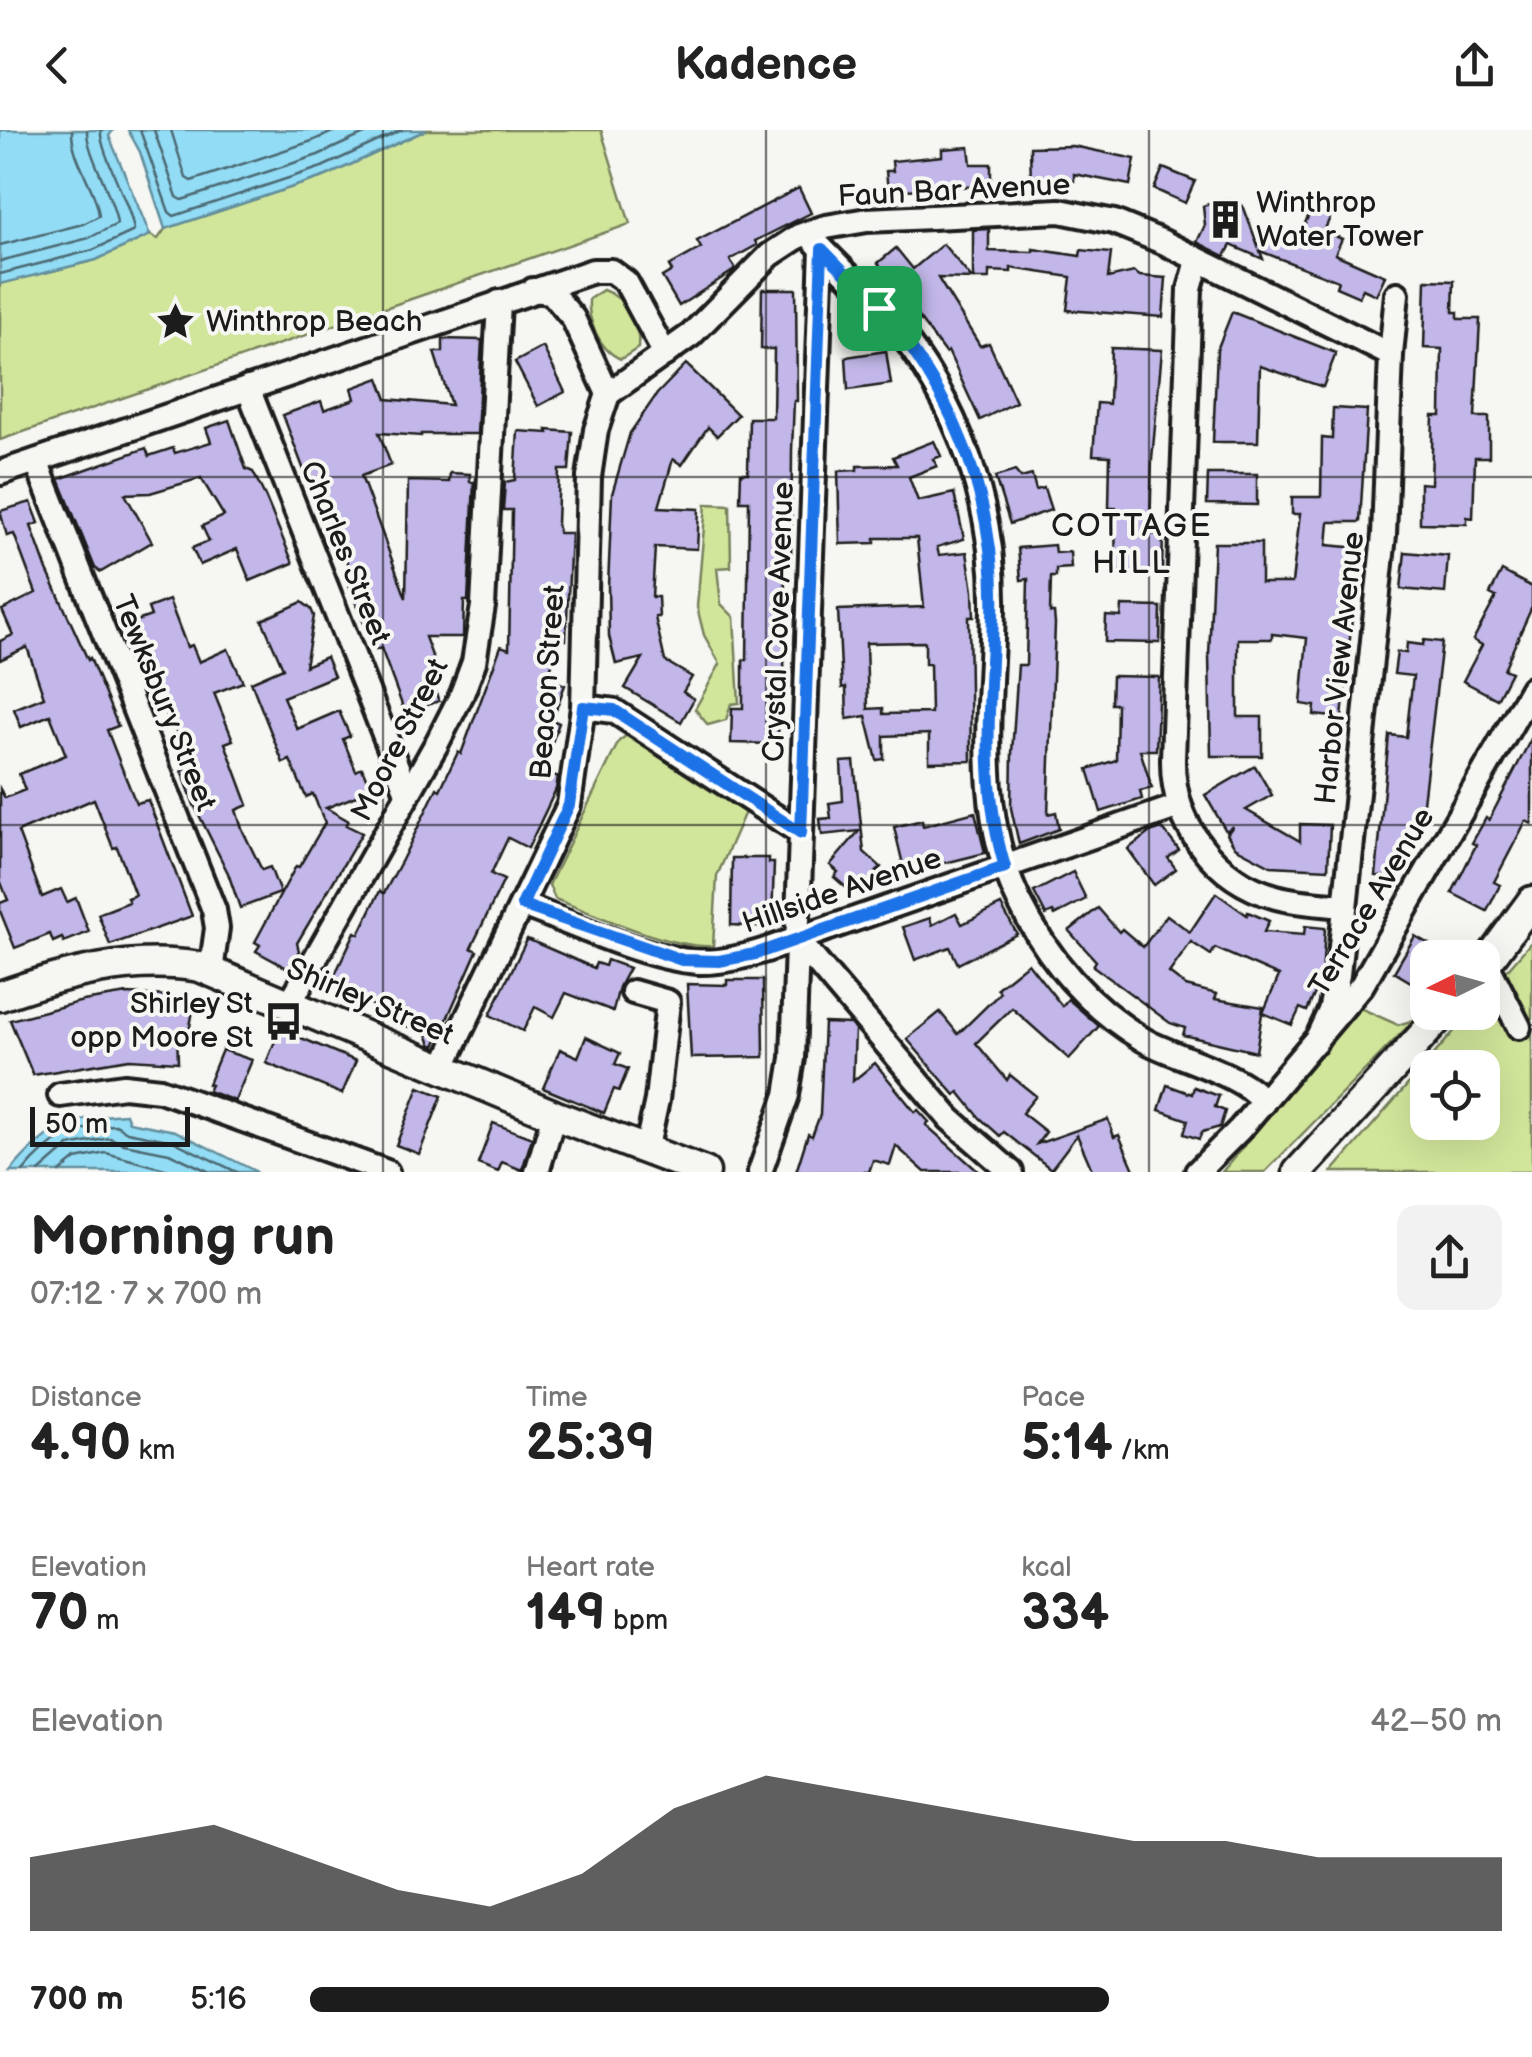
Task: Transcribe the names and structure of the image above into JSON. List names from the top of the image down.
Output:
{
  "streets": {
    "main road": ["Shirley Street"],
    "street": [
      "Faun Bar Avenue",
      "Charles Street",
      "Crystal Cove Avenue",
      "Harbor View Avenue",
      "Beacon Street",
      "Tewksbury Street",
      "Moore Street",
      "Hillside Avenue",
      "Terrace Avenue"
    ]
  },
  "crossings": [
    ["Faun Bar Avenue", "Crystal Cove Avenue"],
    ["Faun Bar Avenue", "Harbor View Avenue"],
    ["Faun Bar Avenue", "Beacon Street"],
    ["Charles Street", "Moore Street"],
    ["Crystal Cove Avenue", "Hillside Avenue"],
    ["Harbor View Avenue", "Terrace Avenue"],
    ["Beacon Street", "Hillside Avenue"],
    ["Beacon Street", "Shirley Street"],
    ["Tewksbury Street", "Shirley Street"],
    ["Moore Street", "Shirley Street"]
  ],
  "districts": ["COTTAGE HILL"],
  "places": {
    "building": ["Winthrop Water Tower"],
    "place": ["Winthrop Beach"],
    "bus stop": ["Shirley St opp Moore St"]
  },
  "scale_bar": "50 m",
  "north": "left",
  "page": {
    "header": "Kadence",
    "scale": "50 m",
    "heading": ["Morning run", "07:12 · 7 × 700 m"],
    "stats": [
      ["Distance", "4.90 km"],
      ["Time", "25:39"],
      ["Pace", "5:14 /km"],
      ["Elevation", "70 m"],
      ["Heart rate", "149 bpm"],
      ["kcal", "334"]
    ],
    "chart": ["Elevation", "42–50 m"],
    "list": [
      {
        "name": "700 m",
        "note": "5:16"
      }
    ]
  }
}
